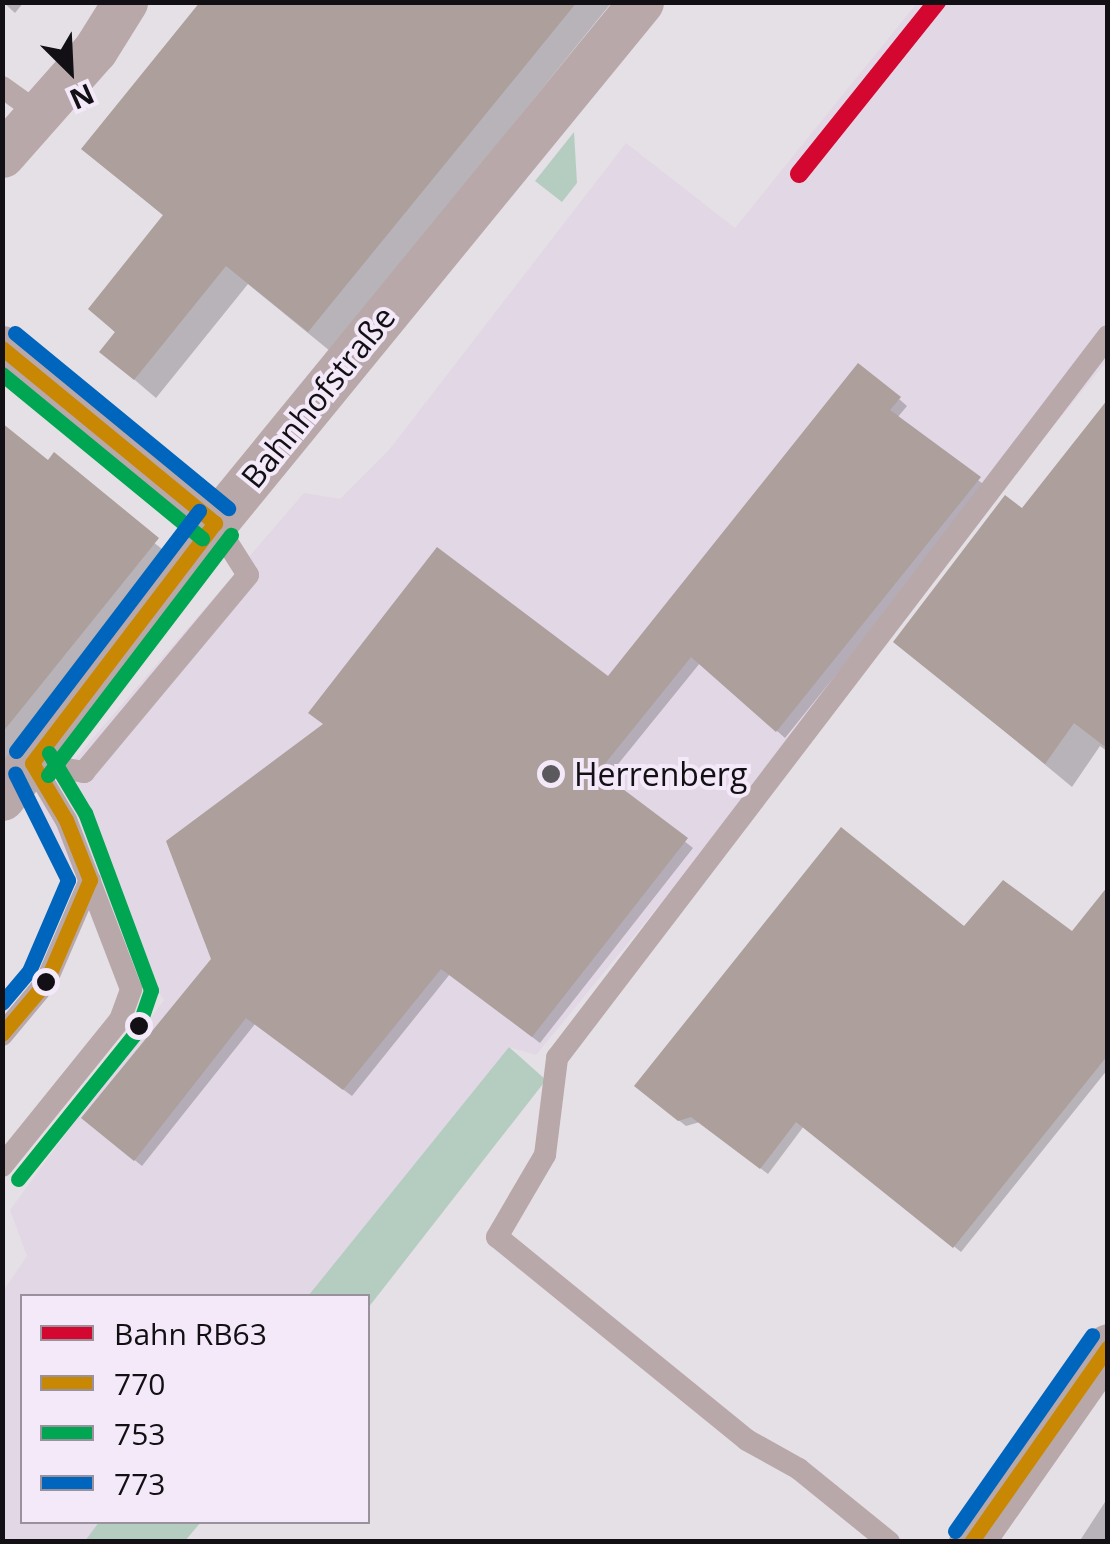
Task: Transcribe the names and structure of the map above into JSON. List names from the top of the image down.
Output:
{
  "streets": {
    "street": ["Bahnhofstraße"]
  },
  "places": ["Herrenberg"],
  "lines": [
    "rail line RB63",
    "transit line 773",
    "transit line 770",
    "transit line 753"
  ],
  "legend": [
    "Bahn RB63",
    "770",
    "753",
    "773"
  ],
  "north": "bottom right"
}
